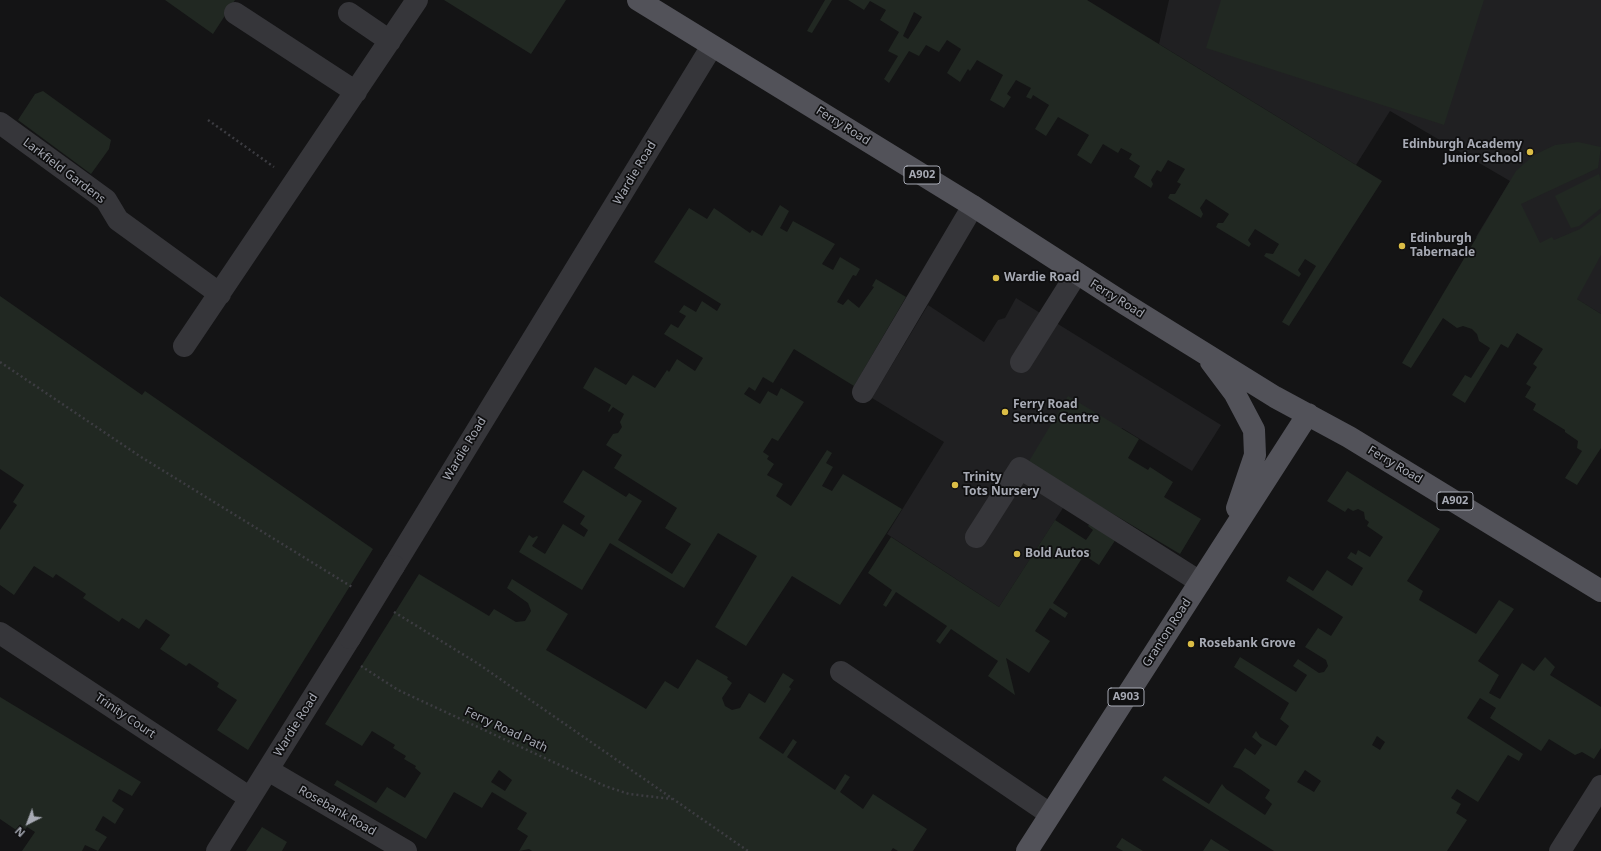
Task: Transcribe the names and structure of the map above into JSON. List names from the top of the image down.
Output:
{
  "streets": {
    "main road": [
      "Ferry Road",
      "A902",
      "Granton Road",
      "A903"
    ],
    "street": [
      "Larkfield Gardens",
      "Wardie Road",
      "Trinity Court",
      "Rosebank Road"
    ],
    "path": ["Ferry Road Path"]
  },
  "crossings": [
    ["Ferry Road", "Wardie Road"],
    ["Ferry Road", "Granton Road"],
    ["Wardie Road", "Trinity Court"],
    ["Wardie Road", "Ferry Road Path"],
    ["Wardie Road", "Rosebank Road"]
  ],
  "places": [
    "Edinburgh Academy Junior School",
    "Edinburgh Tabernacle",
    "Wardie Road",
    "Ferry Road Service Centre",
    "Trinity Tots Nursery",
    "Bold Autos",
    "Rosebank Grove"
  ],
  "north": "bottom left"
}
